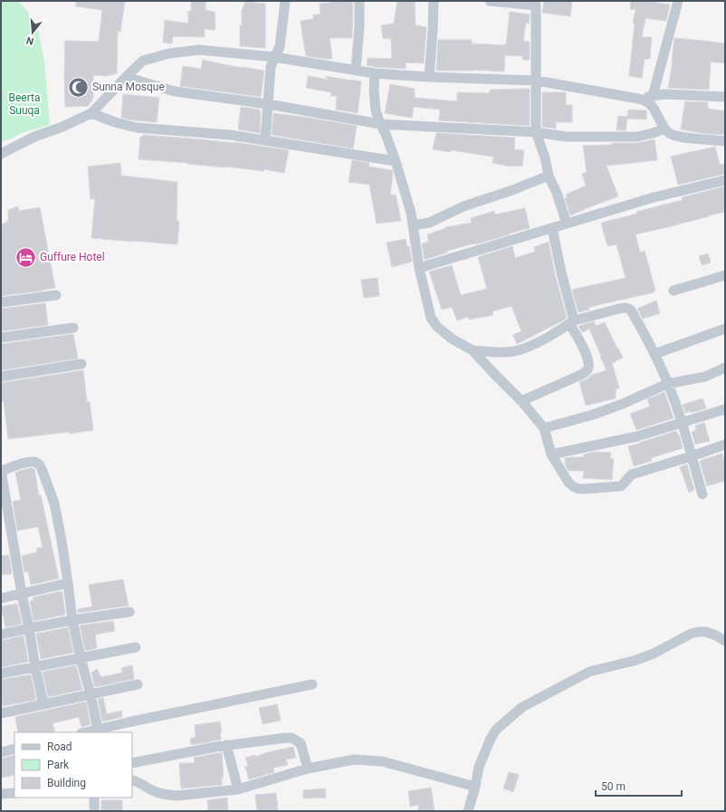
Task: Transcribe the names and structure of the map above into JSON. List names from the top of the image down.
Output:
{
  "parks": ["Beerta Suuqa"],
  "places": {
    "mosque": ["Sunna Mosque"],
    "hotel": ["Guffure Hotel"]
  },
  "legend": ["Road", "Park", "Building"],
  "scale_bar": "50 m",
  "north": "bottom"
}
